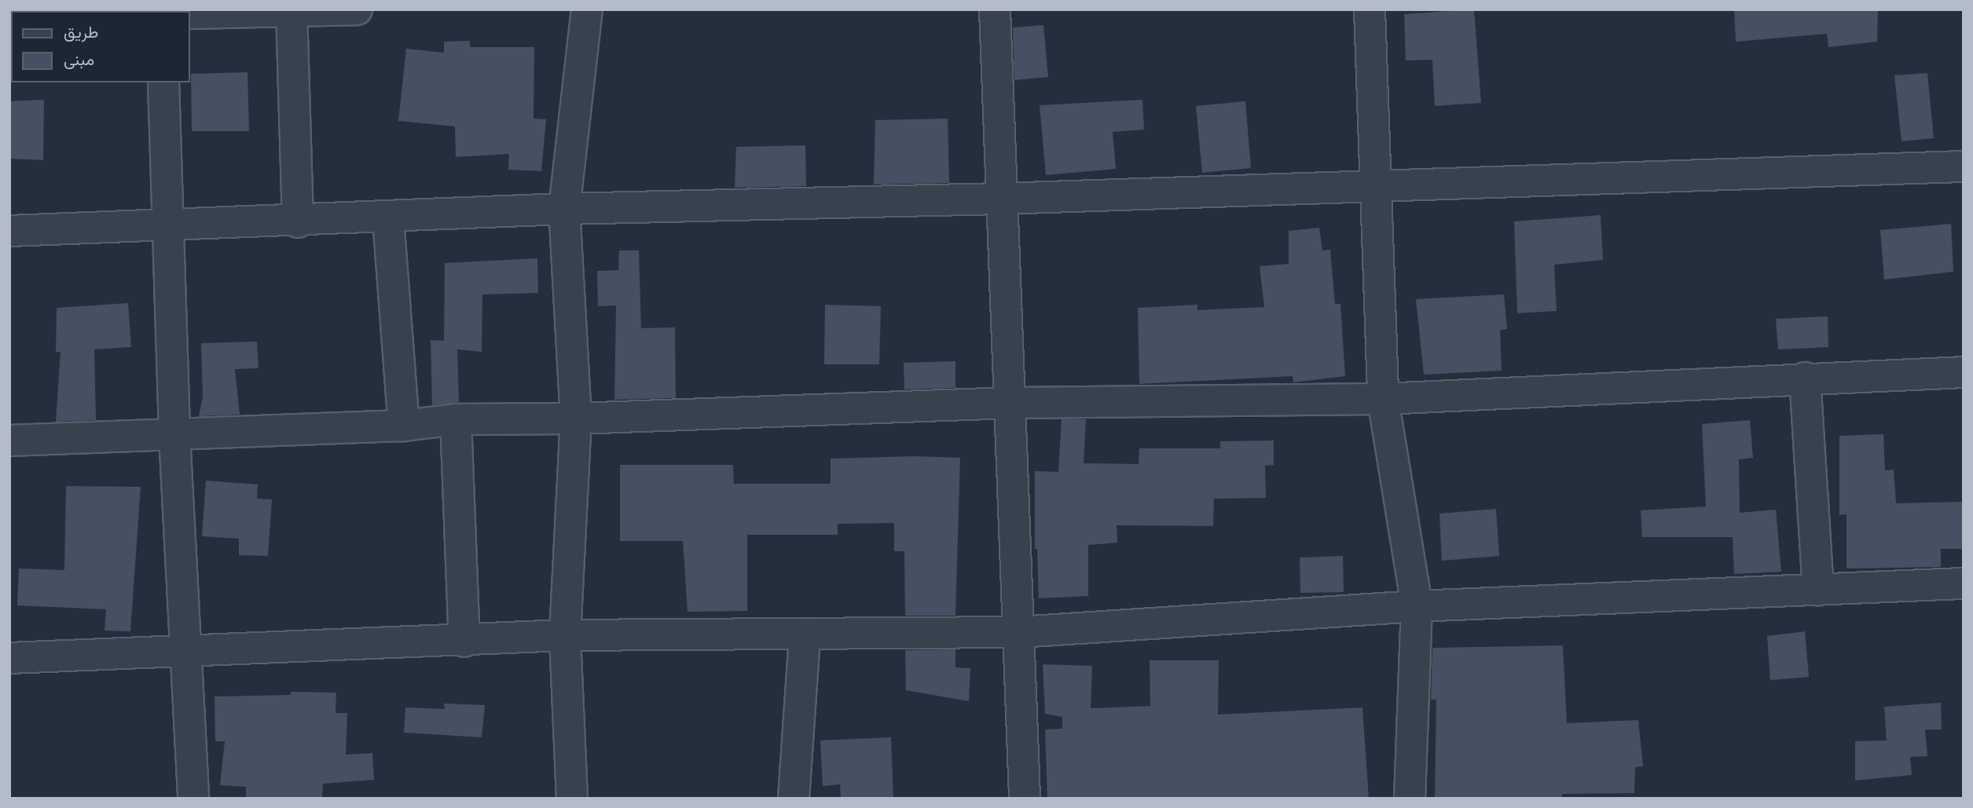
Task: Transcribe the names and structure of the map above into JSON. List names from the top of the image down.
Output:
{
  "legend": ["طريق", "مبنى"]
}
